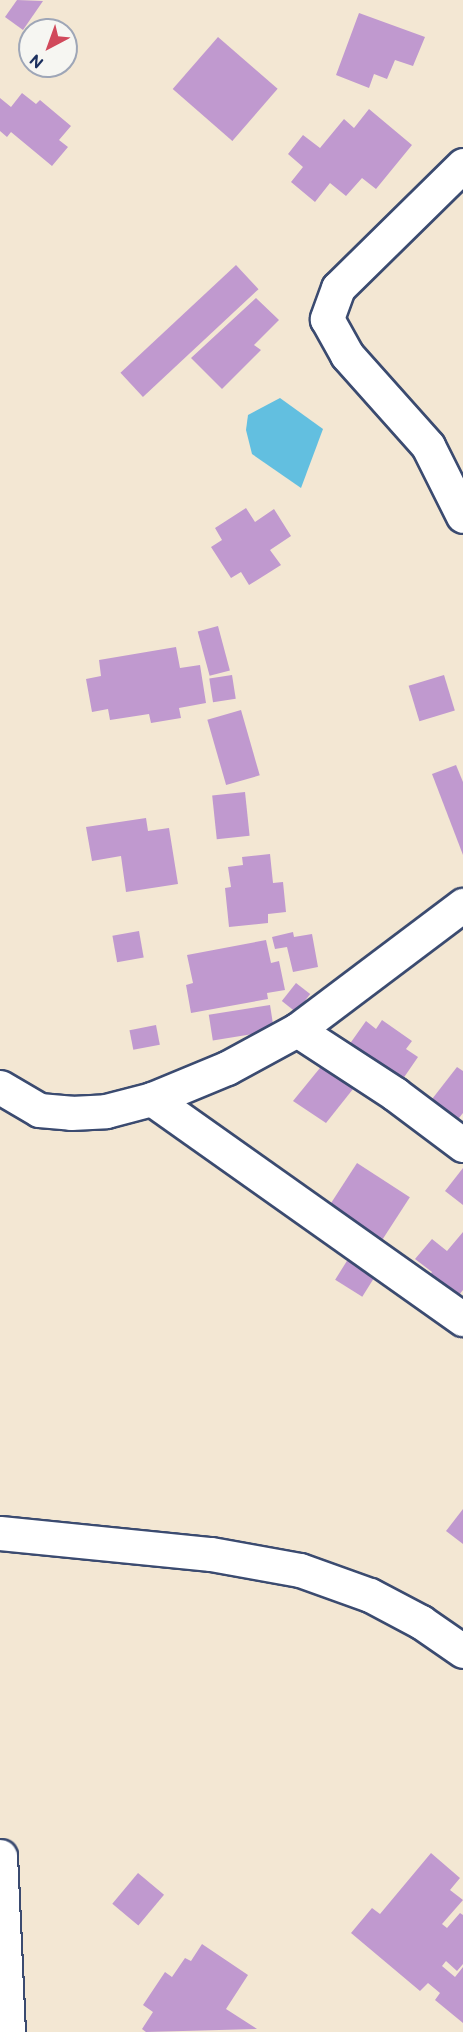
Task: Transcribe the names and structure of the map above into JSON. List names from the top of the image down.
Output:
{
  "north": "bottom left"
}
